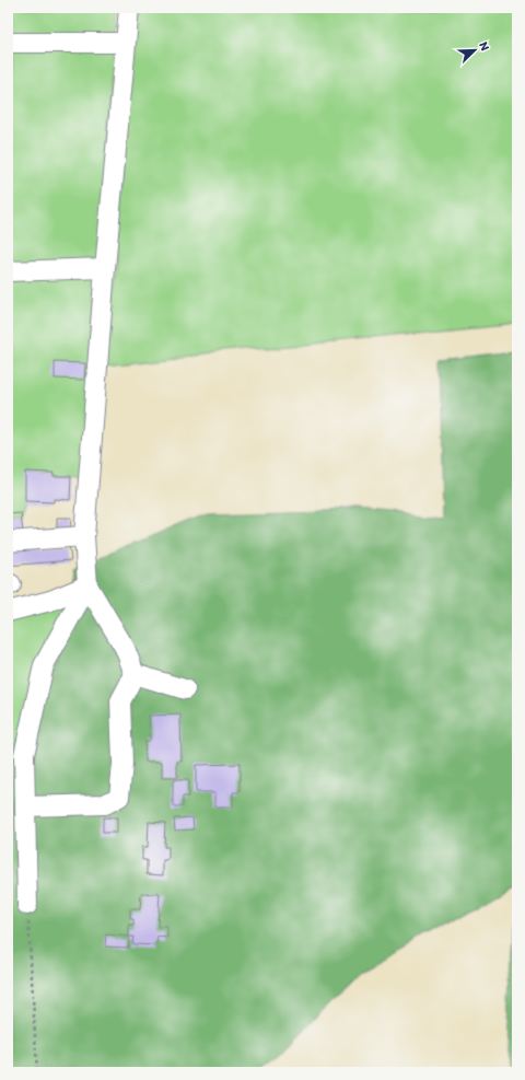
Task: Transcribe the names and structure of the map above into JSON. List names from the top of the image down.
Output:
{
  "north": "top right"
}
